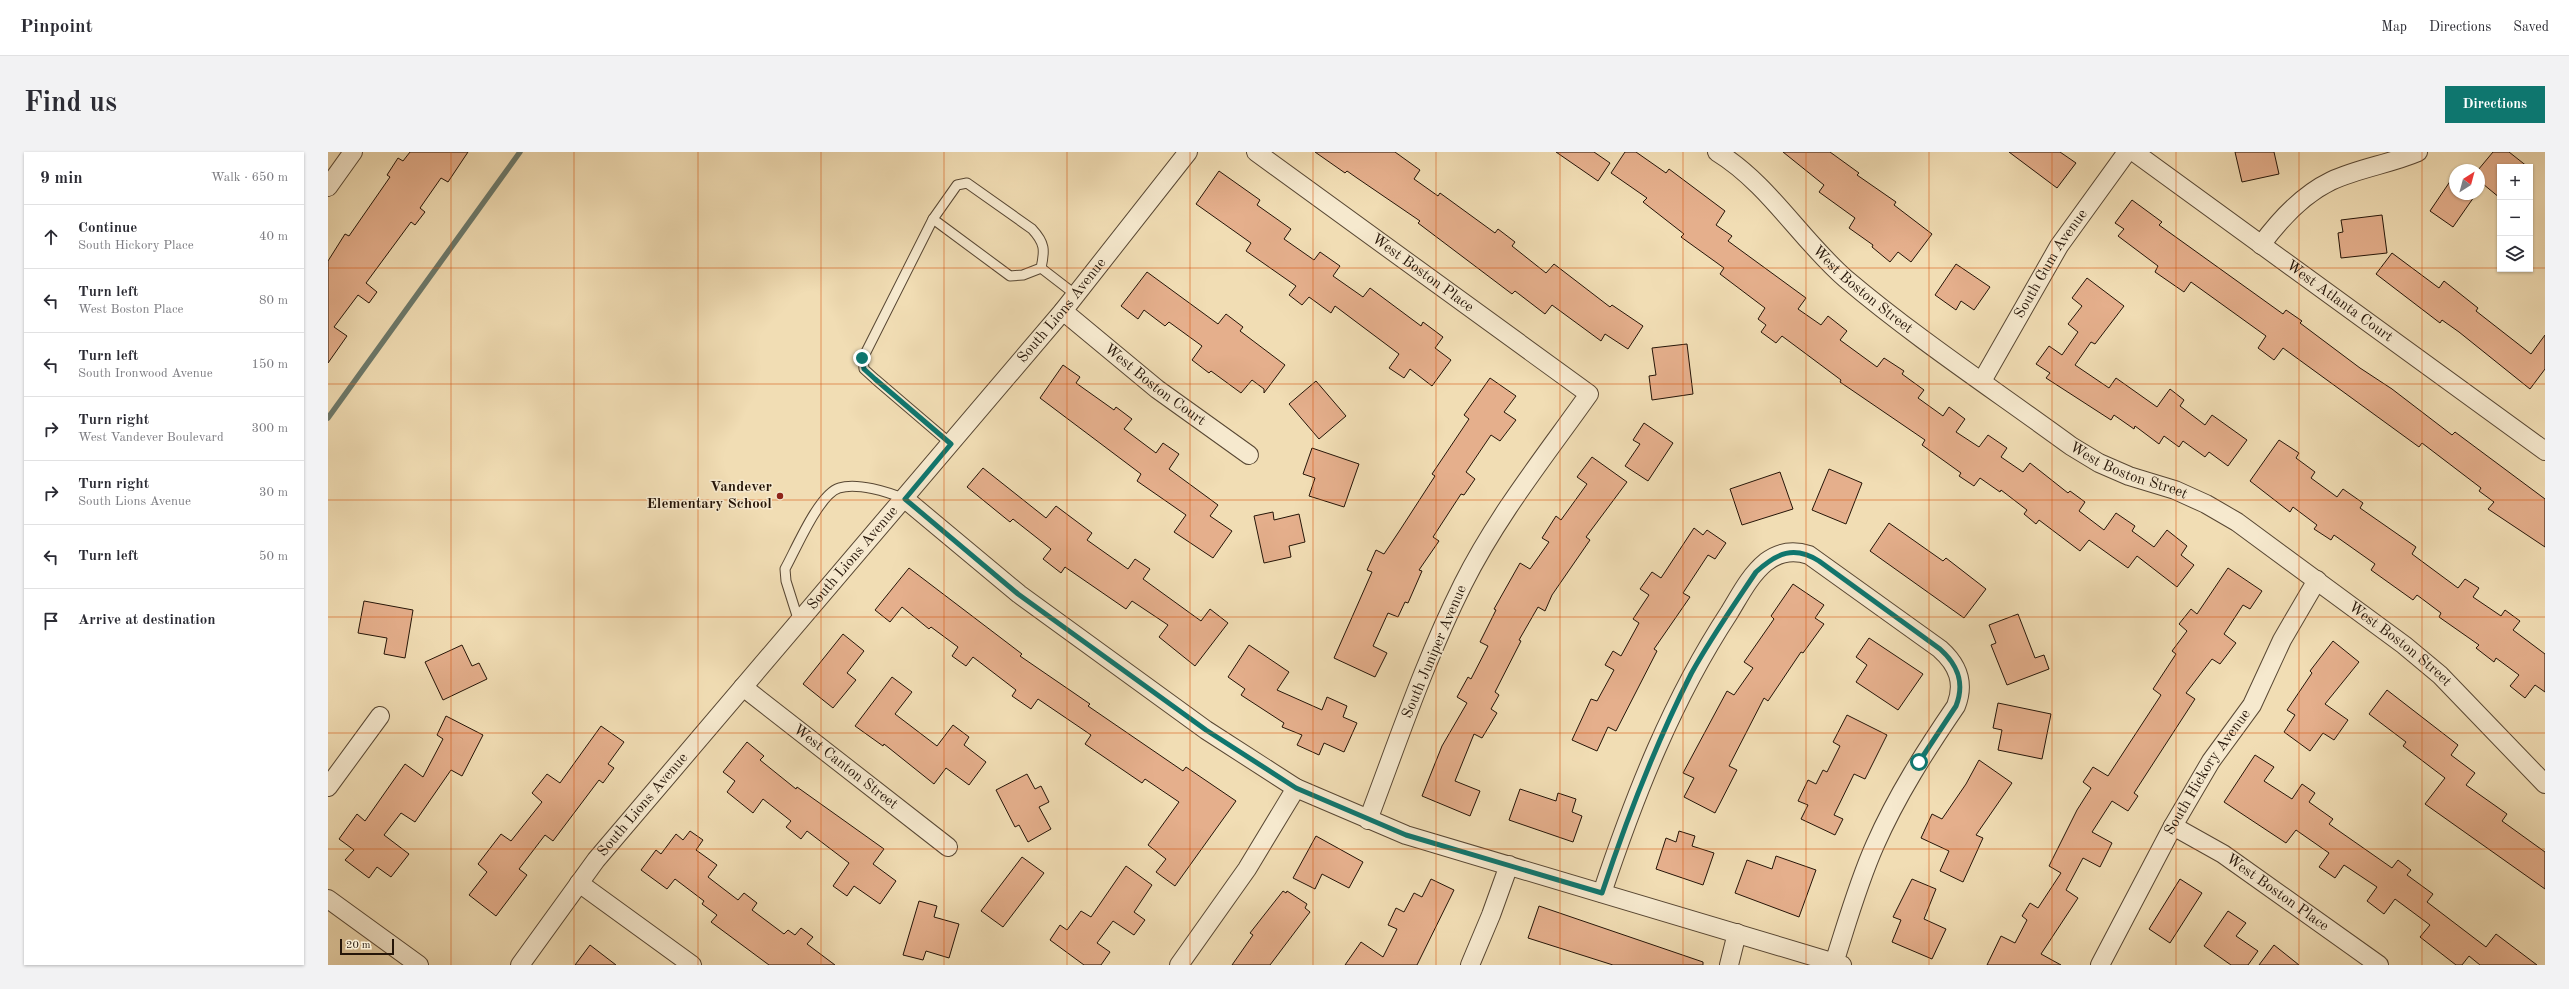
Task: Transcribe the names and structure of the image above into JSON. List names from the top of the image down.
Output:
{
  "streets": {
    "street": [
      "South Gum Avenue",
      "West Boston Place",
      "West Boston Street",
      "West Atlanta Court",
      "South Lions Avenue",
      "West Boston Court",
      "South Juniper Avenue",
      "West Canton Street",
      "South Hickory Avenue"
    ]
  },
  "crossings": [
    ["South Gum Avenue", "West Boston Street"],
    ["West Boston Place", "South Juniper Avenue"],
    ["West Boston Place", "South Hickory Avenue"],
    ["West Boston Street", "South Hickory Avenue"],
    ["South Lions Avenue", "West Boston Court"],
    ["South Lions Avenue", "West Canton Street"]
  ],
  "places": ["Vandever Elementary School"],
  "scale_bar": "20 m",
  "north": "top right",
  "page": {
    "header": "Pinpoint",
    "nav": ["Map", "Directions", "Saved"],
    "buttons": "Directions",
    "title": "Find us",
    "heading": ["9 min", "Walk · 650 m"],
    "map_buttons": ["+", "−"],
    "list": [
      ["Continue", "South Hickory Place", "40 m"],
      ["Turn left", "West Boston Place", "80 m"],
      ["Turn left", "South Ironwood Avenue", "150 m"],
      ["Turn right", "West Vandever Boulevard", "300 m"],
      ["Turn right", "South Lions Avenue", "30 m"],
      ["Turn left", "50 m"],
      "Arrive at destination"
    ],
    "scale": "20 m"
  }
}
